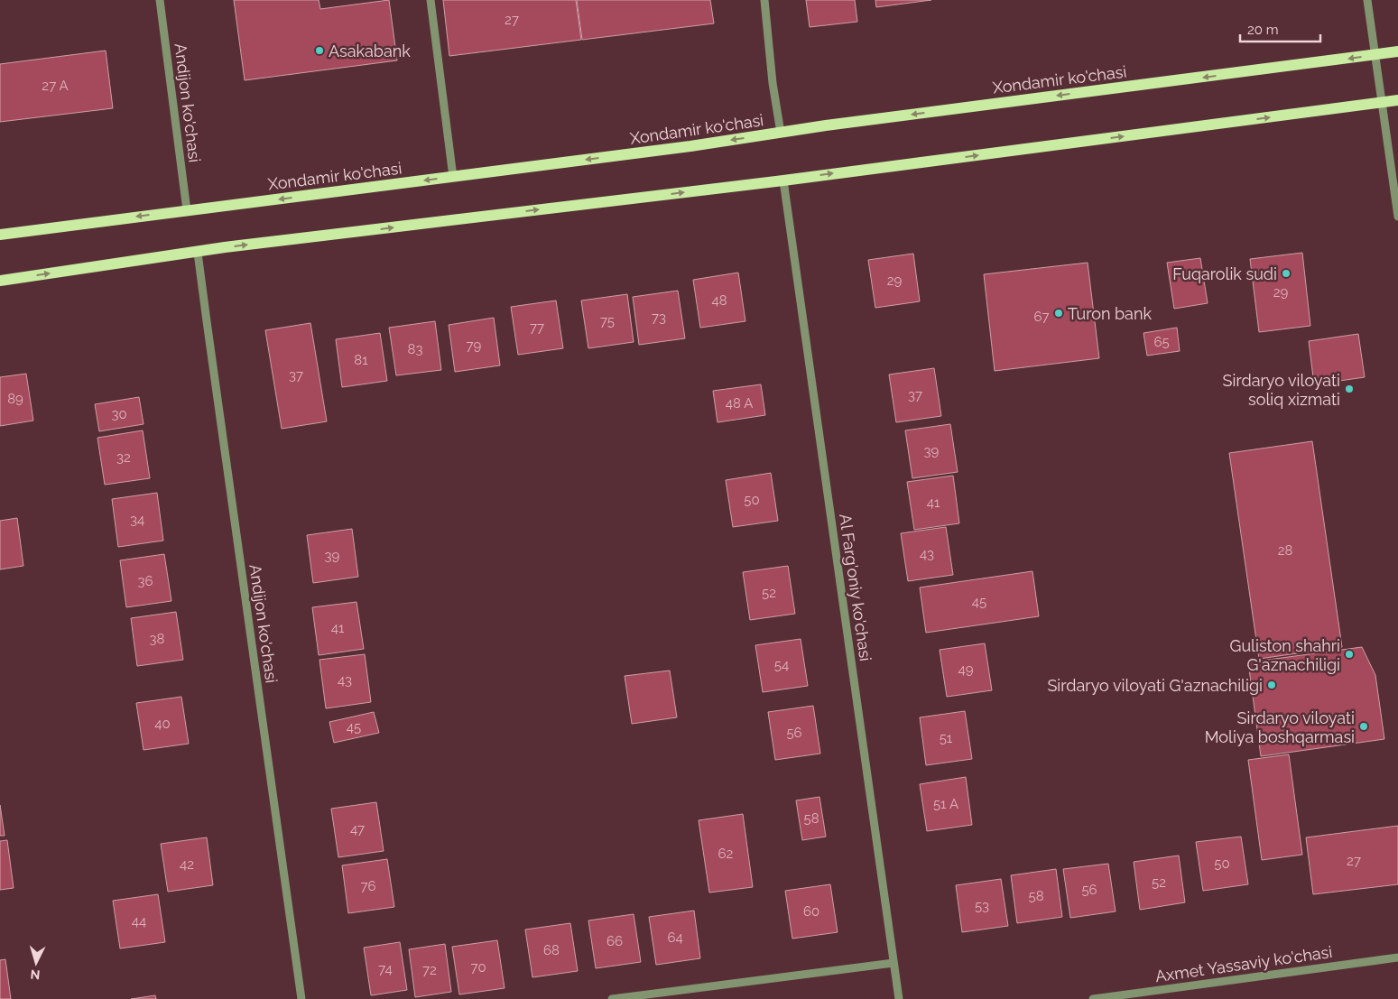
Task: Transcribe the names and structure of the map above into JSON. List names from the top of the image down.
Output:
{
  "streets": {
    "main road": ["Xondamir ko'chasi"],
    "street": ["Andijon ko'chasi", "Al Farg'oniy ko'chasi", "Axmet Yassaviy ko'chasi"]
  },
  "crossings": [
    ["Xondamir ko'chasi", "Andijon ko'chasi"]
  ],
  "places": [
    "Asakabank",
    "Fuqarolik sudi",
    "Turon bank",
    "Sirdaryo viloyati soliq xizmati",
    "Guliston shahri G'aznachiligi",
    "Sirdaryo viloyati G'aznachiligi",
    "Sirdaryo viloyati Moliya boshqarmasi"
  ],
  "house_numbers": [
    "27",
    "27 А",
    "29",
    "29",
    "48",
    "67",
    "73",
    "75",
    "77",
    "65",
    "79",
    "83",
    "81",
    "37",
    "37",
    "89",
    "48 А",
    "30",
    "39",
    "32",
    "50",
    "41",
    "34",
    "28",
    "43",
    "39",
    "36",
    "52",
    "45",
    "41",
    "38",
    "54",
    "49",
    "43",
    "40",
    "45",
    "56",
    "51",
    "51 А",
    "58",
    "47",
    "62",
    "27",
    "50",
    "42",
    "52",
    "76",
    "56",
    "58",
    "53",
    "60",
    "44",
    "64",
    "66",
    "68",
    "70",
    "74",
    "72"
  ],
  "scale_bar": "20 m",
  "north": "bottom"
}
